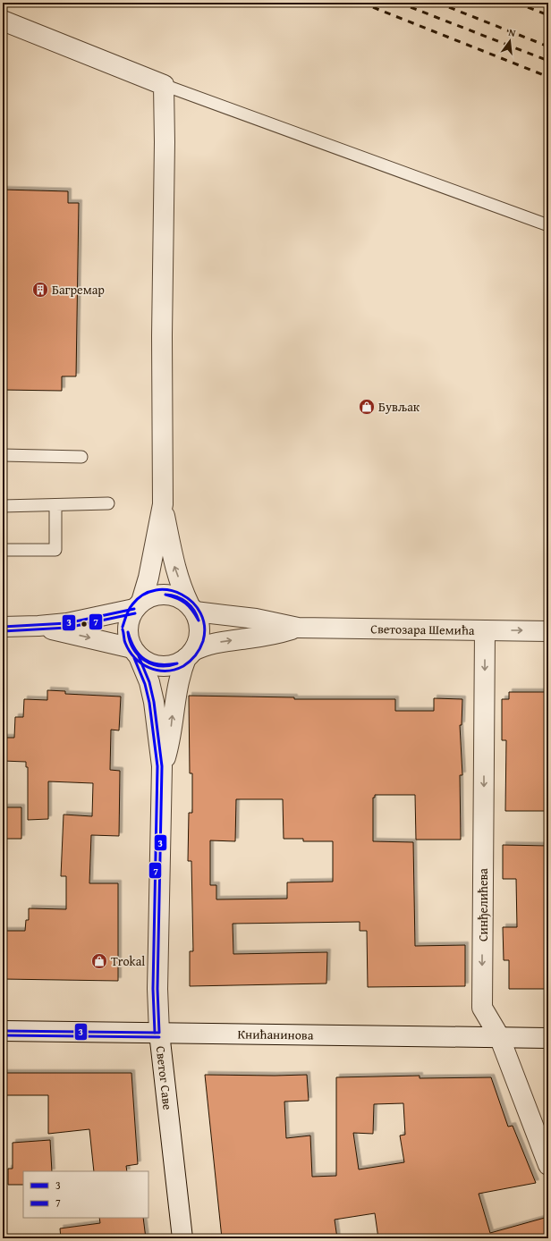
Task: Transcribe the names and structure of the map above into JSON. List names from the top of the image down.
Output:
{
  "streets": {
    "street": [
      "Светозара Шемића",
      "Синђелићева",
      "Книћанинова",
      "Светог Саве"
    ]
  },
  "crossings": [
    ["Светозара Шемића", "Синђелићева"],
    ["Светозара Шемића", "Светог Саве"],
    ["Синђелићева", "Книћанинова"],
    ["Книћанинова", "Светог Саве"]
  ],
  "one_way": ["Синђелићева"],
  "places": {
    "building": ["Багремар"],
    "shop": ["Бувљак", "Trokal"]
  },
  "lines": ["transit line 7", "transit line 3"],
  "legend": ["3", "7"],
  "north": "top"
}
